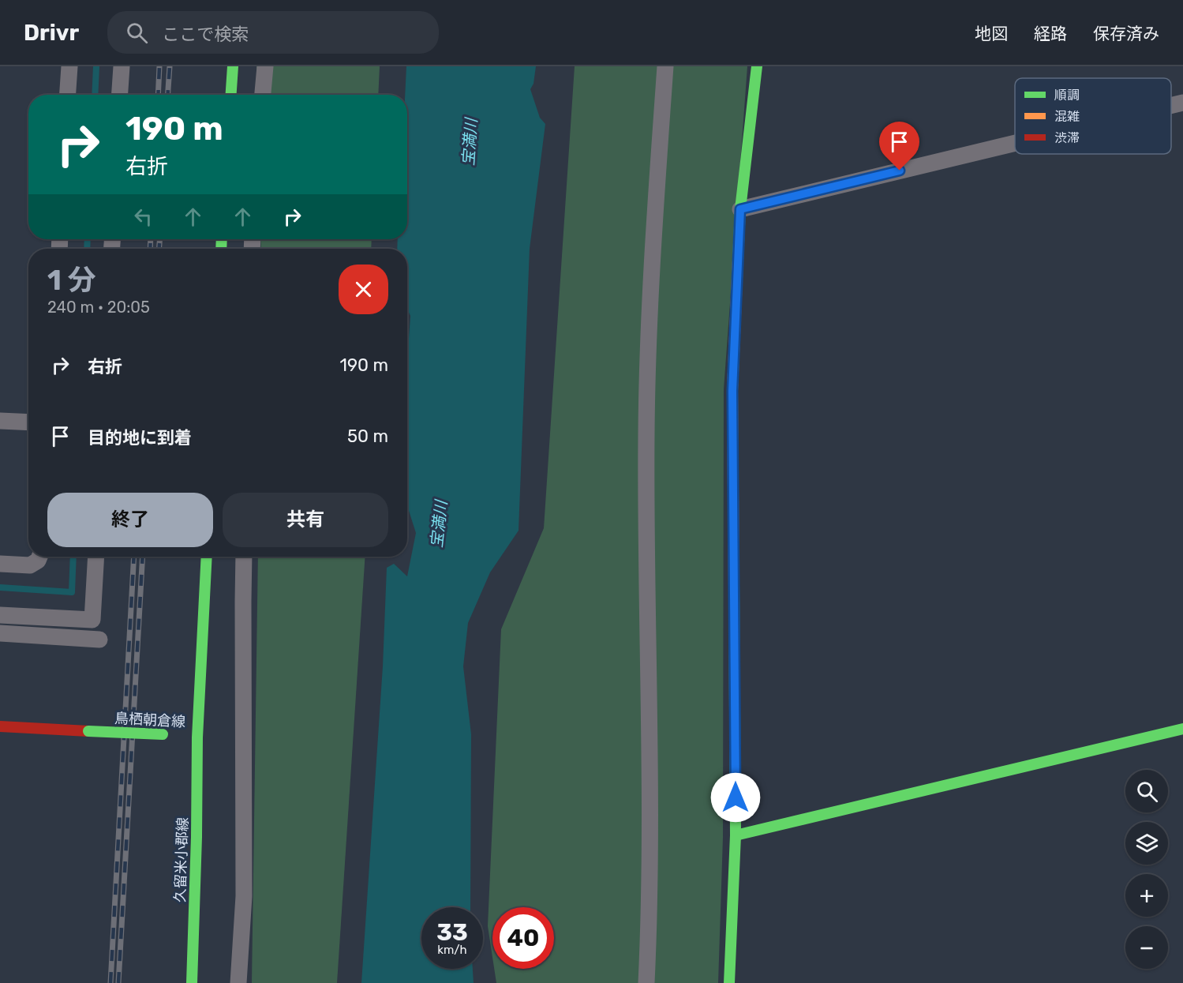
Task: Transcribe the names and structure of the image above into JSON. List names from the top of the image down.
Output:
{
  "streets": {
    "street": ["鳥栖朝倉線", "久留米小郡線"]
  },
  "crossings": [
    ["鳥栖朝倉線", "久留米小郡線"]
  ],
  "water": ["宝満川"],
  "legend": ["順調", "混雑", "渋滞"],
  "page": {
    "header": "Drivr",
    "search": "ここで検索",
    "nav": ["地図", "経路", "保存済み"],
    "turn": ["190 m", "右折"],
    "heading": ["1 分", "240 m · 20:05"],
    "list": [
      {
        "name": "右折",
        "value": "190 m"
      },
      {
        "name": "目的地に到着",
        "value": "50 m"
      }
    ],
    "buttons": ["終了", "共有"],
    "map_buttons": ["+", "−"],
    "speed": "33 km/h",
    "limit": "40"
  }
}
